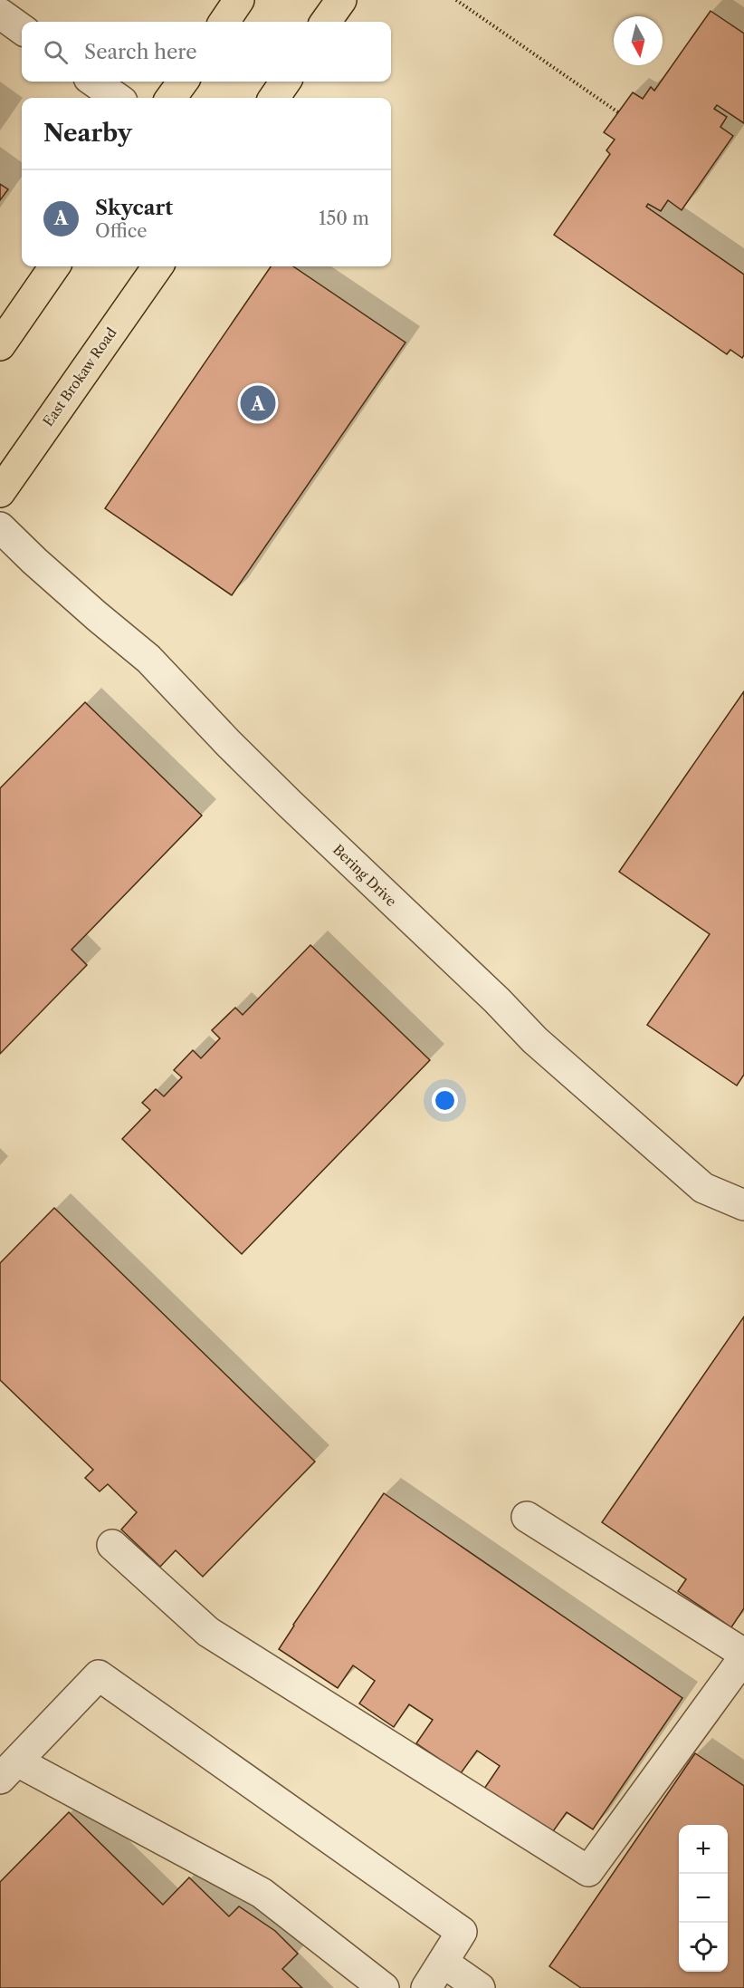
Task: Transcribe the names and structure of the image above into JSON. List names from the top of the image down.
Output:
{
  "streets": {
    "main road": ["East Brokaw Road"],
    "street": ["Bering Drive"]
  },
  "north": "bottom",
  "page": {
    "search": "Search here",
    "heading": "Nearby",
    "list": [
      {
        "mark": "A",
        "name": "Skycart",
        "note": "Office",
        "value": "150 m"
      }
    ],
    "pins": "A",
    "map_buttons": ["+", "−"]
  }
}
